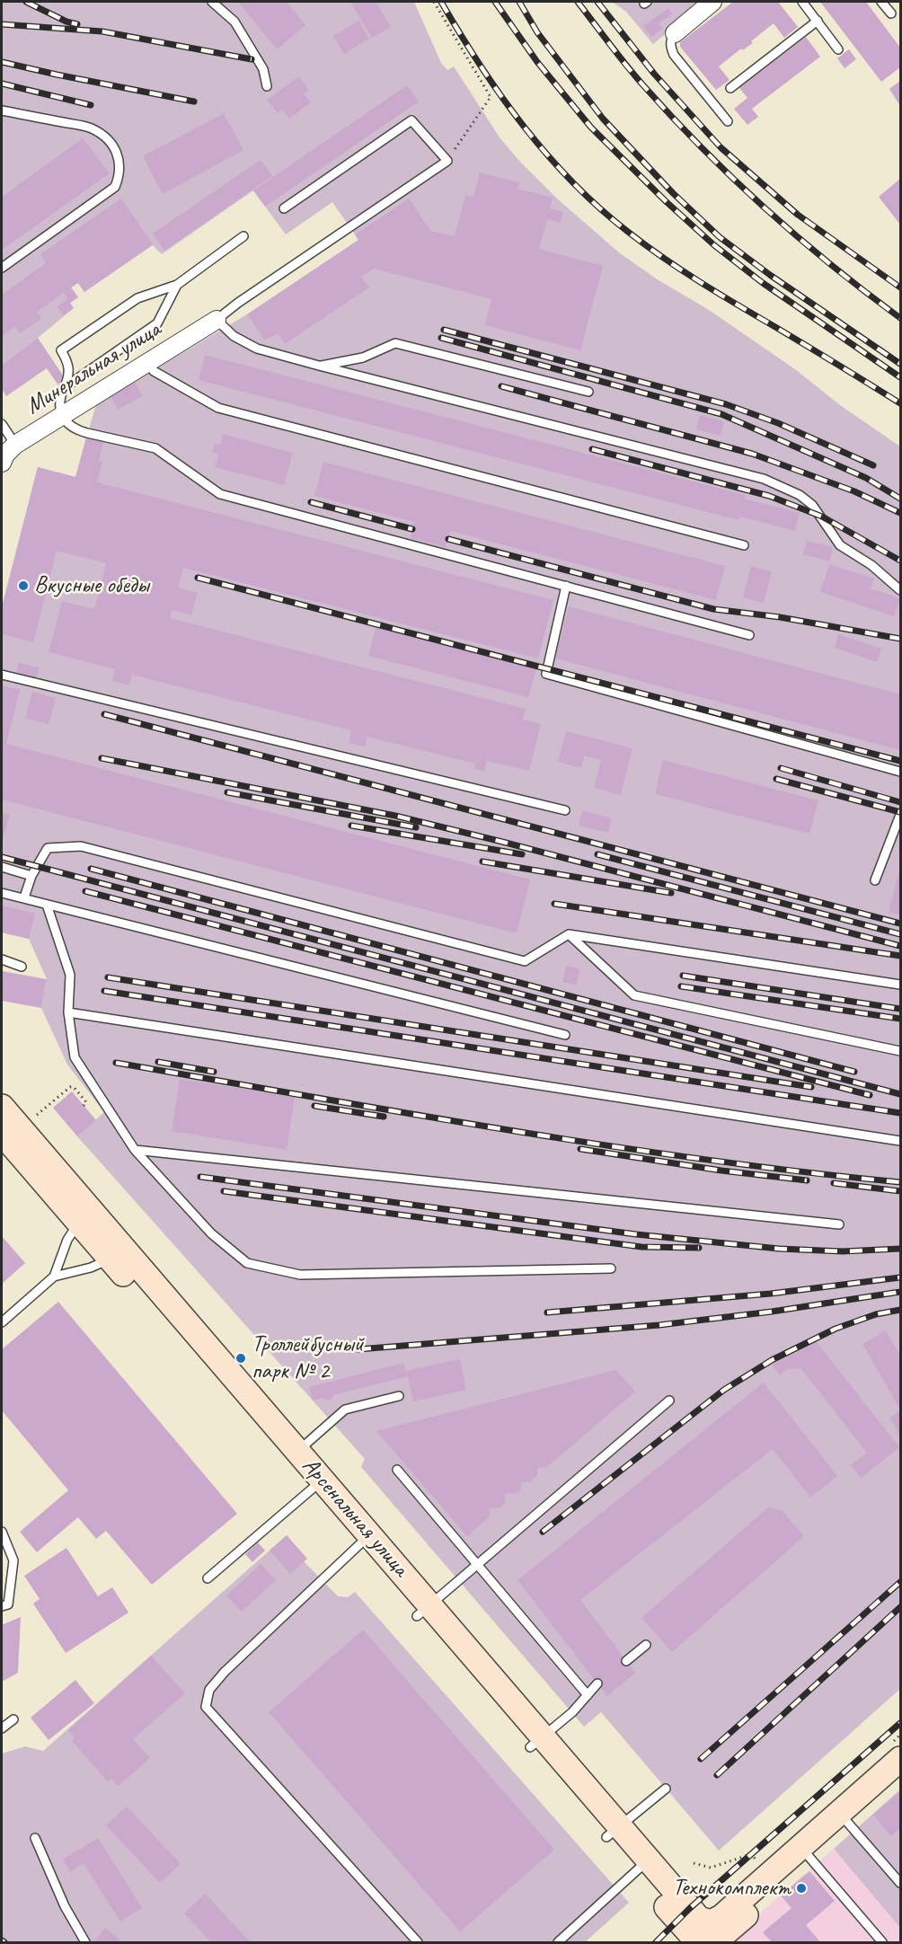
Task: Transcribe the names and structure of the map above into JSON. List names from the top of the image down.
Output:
{
  "streets": {
    "street": ["Минеральная улица", "Арсенальная улица"]
  },
  "places": ["Вкусные обеды", "Троллейбусный парк № 2", "Технокомплект"]
}
